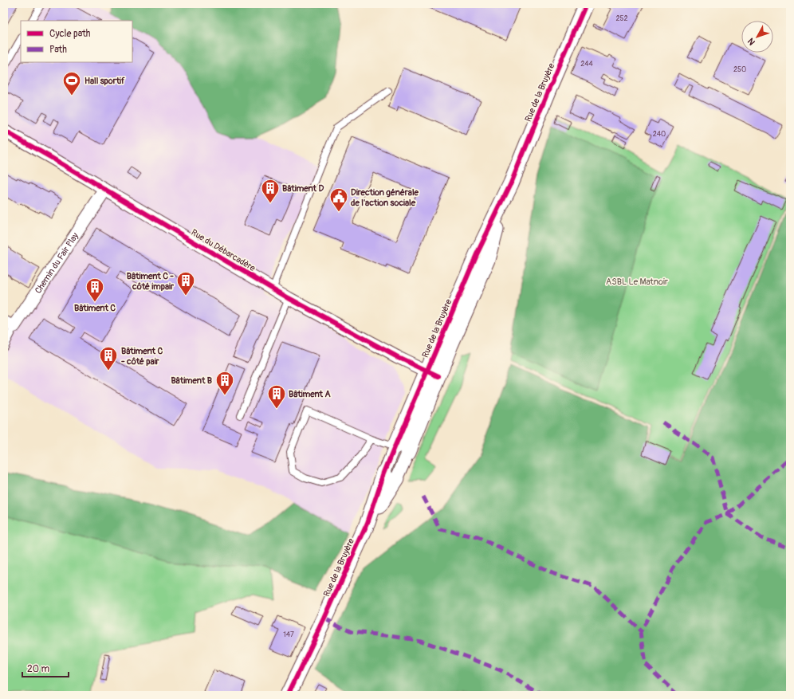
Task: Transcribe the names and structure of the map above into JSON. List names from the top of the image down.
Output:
{
  "streets": {
    "street": ["Rue de la Bruyère", "Rue du Débarcadère", "Chemin du Fair Play"]
  },
  "crossings": [
    ["Rue de la Bruyère", "Rue du Débarcadère"],
    ["Rue du Débarcadère", "Chemin du Fair Play"]
  ],
  "parks": ["ASBL Le Matnoir"],
  "places": {
    "sports": ["Hall sportif"],
    "building": [
      "Bâtiment D",
      "Bâtiment C - côté impair",
      "Bâtiment C",
      "Bâtiment C - côté pair",
      "Bâtiment B",
      "Bâtiment A"
    ],
    "public building": ["Direction générale de l'action sociale"]
  },
  "house_numbers": [
    "252",
    "244",
    "250",
    "240",
    "147"
  ],
  "legend": ["Cycle path", "Path"],
  "scale_bar": "20 m",
  "north": "bottom left"
}
